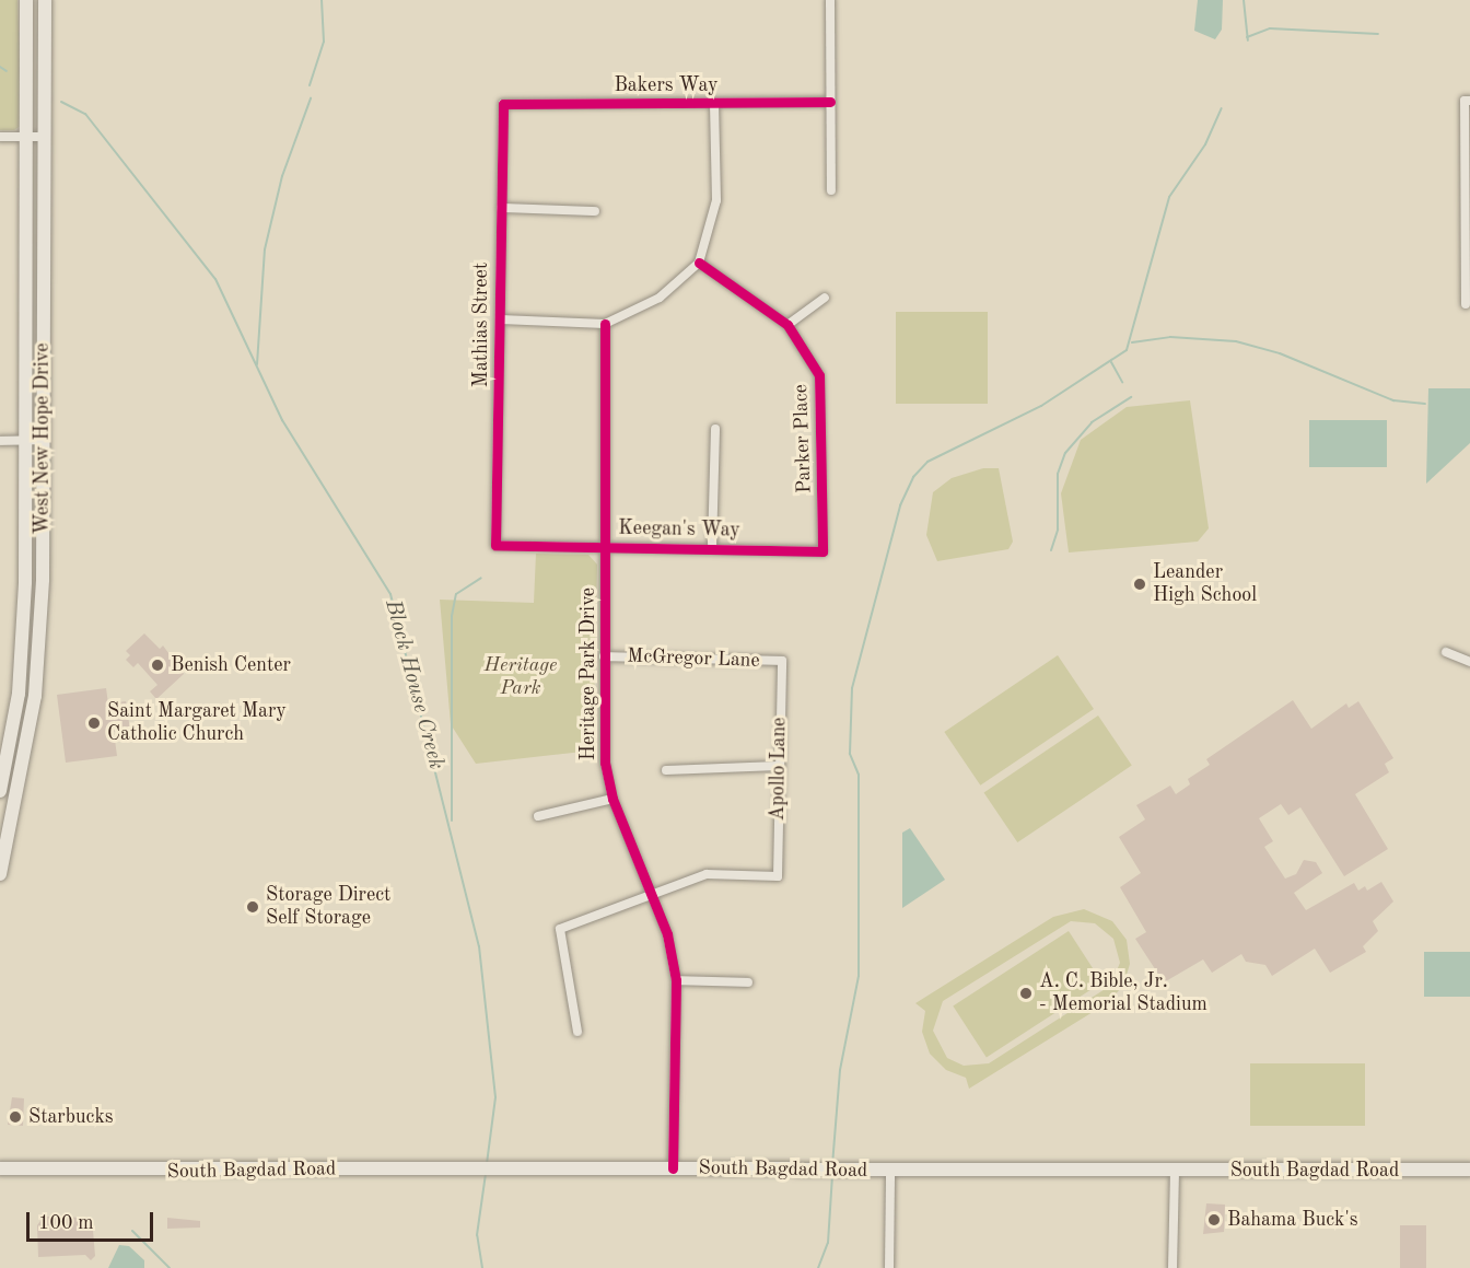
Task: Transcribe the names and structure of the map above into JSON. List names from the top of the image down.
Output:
{
  "streets": {
    "main road": ["West New Hope Drive", "South Bagdad Road"],
    "street": [
      "Bakers Way",
      "Mathias Street",
      "Parker Place",
      "Keegan's Way",
      "McGregor Lane",
      "Heritage Park Drive",
      "Apollo Lane"
    ]
  },
  "crossings": [
    ["Bakers Way", "Mathias Street"],
    ["Mathias Street", "Keegan's Way"],
    ["Parker Place", "Keegan's Way"],
    ["Keegan's Way", "Heritage Park Drive"],
    ["McGregor Lane", "Heritage Park Drive"],
    ["McGregor Lane", "Apollo Lane"],
    ["Heritage Park Drive", "Apollo Lane"],
    ["Heritage Park Drive", "South Bagdad Road"]
  ],
  "water": ["Block House Creek"],
  "parks": ["Heritage Park"],
  "places": [
    "Leander High School",
    "Benish Center",
    "Saint Margaret Mary Catholic Church",
    "Storage Direct Self Storage",
    "A. C. Bible, Jr. - Memorial Stadium",
    "Starbucks",
    "Bahama Buck's"
  ],
  "scale_bar": "100 m"
}
